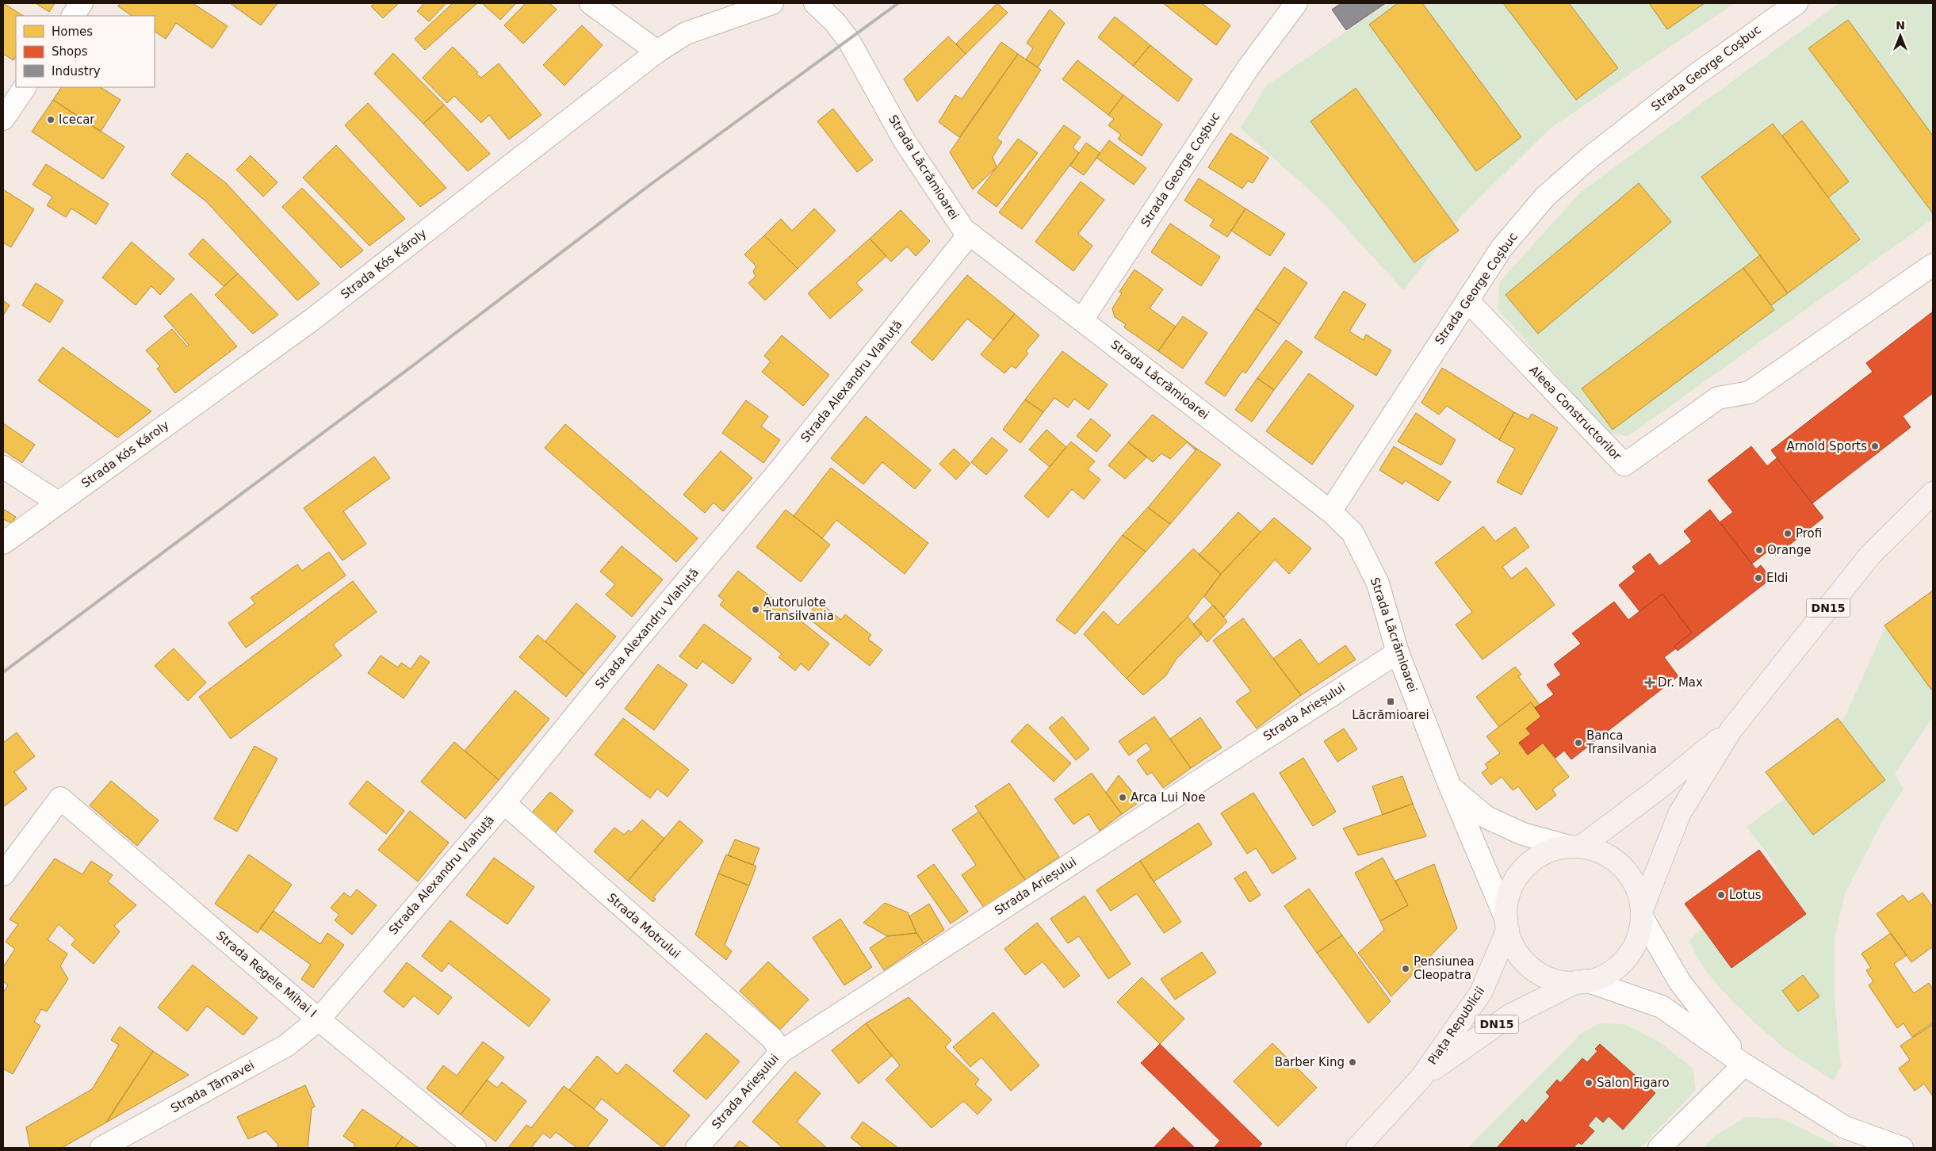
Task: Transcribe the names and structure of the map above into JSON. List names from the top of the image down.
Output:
{
  "streets": {
    "main road": ["DN15", "Piața Republicii"],
    "street": [
      "Strada George Coșbuc",
      "Strada Lăcrămioarei",
      "Strada Kós Károly",
      "Strada Alexandru Vlahuță",
      "Aleea Constructorilor",
      "Strada Arieșului",
      "Strada Motrului",
      "Strada Regele Mihai I",
      "Strada Târnavei"
    ]
  },
  "crossings": [
    ["Strada George Coșbuc", "Strada Lăcrămioarei"],
    ["Strada George Coșbuc", "Aleea Constructorilor"],
    ["Strada Lăcrămioarei", "Strada Alexandru Vlahuță"],
    ["Strada Lăcrămioarei", "DN15"],
    ["Strada Lăcrămioarei", "Strada Arieșului"],
    ["Strada Lăcrămioarei", "Piața Republicii"],
    ["Strada Alexandru Vlahuță", "Strada Motrului"],
    ["Strada Alexandru Vlahuță", "Strada Regele Mihai I"],
    ["Strada Alexandru Vlahuță", "Strada Târnavei"],
    ["DN15", "Piața Republicii"],
    ["Strada Arieșului", "Strada Motrului"],
    ["Strada Regele Mihai I", "Strada Târnavei"]
  ],
  "places": {
    "other": [
      "Icecar",
      "Arnold Sports",
      "Profi",
      "Orange",
      "Eldi",
      "Autorulote Transilvania",
      "Banca Transilvania",
      "Arca Lui Noe",
      "Lotus",
      "Pensiunea Cleopatra",
      "Barber King",
      "Salon Figaro"
    ],
    "health": ["Dr. Max"],
    "transit": ["Lăcrămioarei"]
  },
  "legend": ["Homes", "Shops", "Industry"],
  "north": "top"
}
